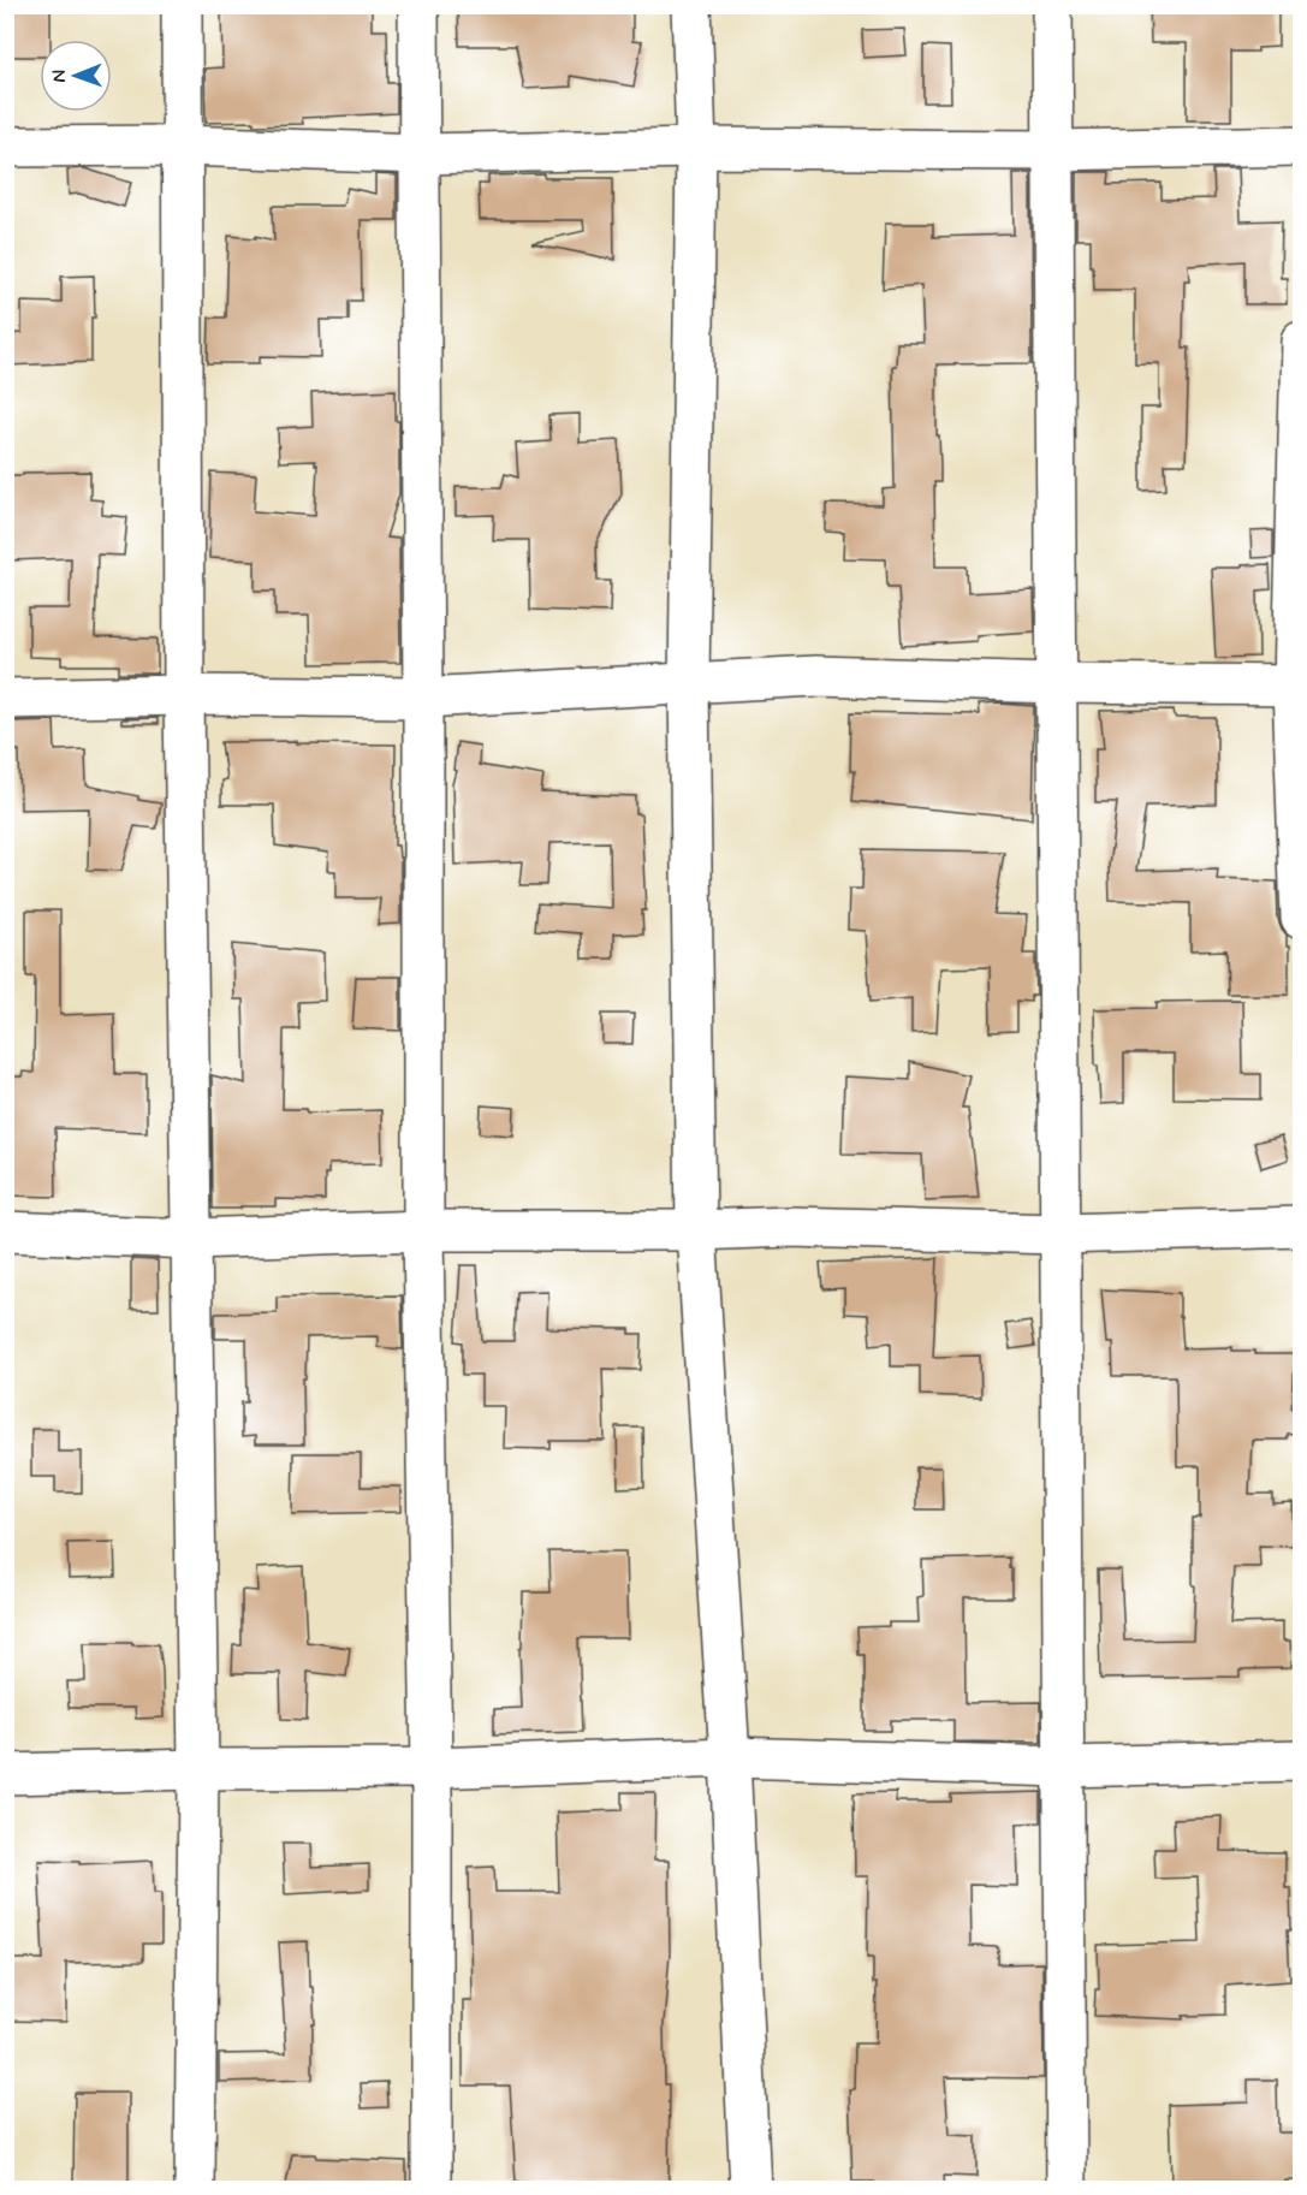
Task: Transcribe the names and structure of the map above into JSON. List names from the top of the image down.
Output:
{
  "north": "left"
}
